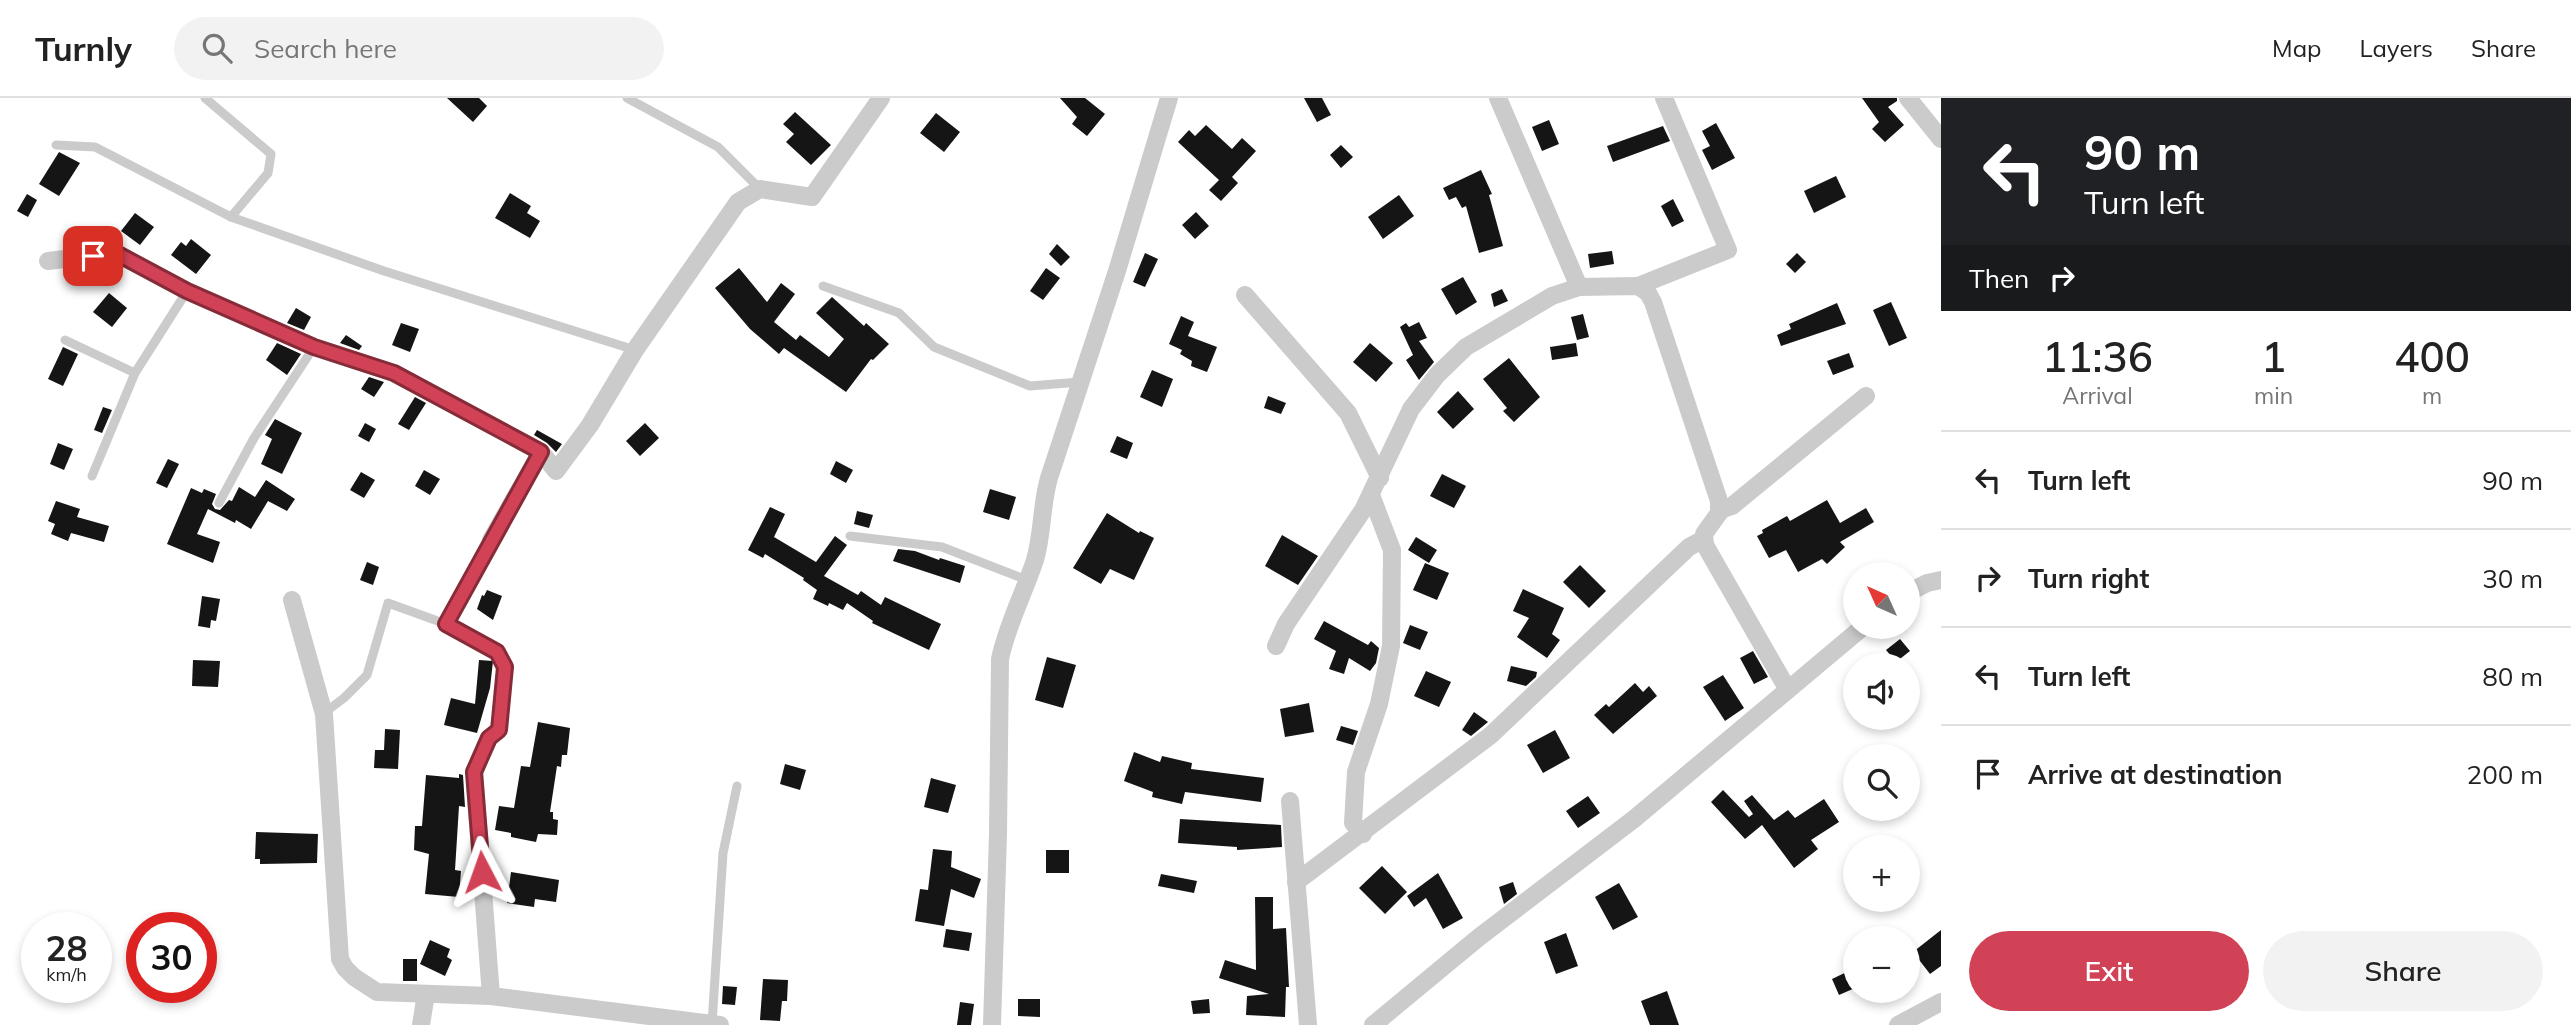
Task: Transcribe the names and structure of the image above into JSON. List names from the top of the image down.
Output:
{
  "north": "top left",
  "page": {
    "header": "Turnly",
    "search": "Search here",
    "nav": ["Map", "Layers", "Share"],
    "turn": ["90 m", "Turn left"],
    "then": "Then",
    "eta": [
      "11:36",
      "Arrival",
      "1",
      "min",
      "400",
      "m"
    ],
    "list": [
      {
        "name": "Turn left",
        "value": "90 m"
      },
      {
        "name": "Turn right",
        "value": "30 m"
      },
      {
        "name": "Turn left",
        "value": "80 m"
      },
      {
        "name": "Arrive at destination",
        "value": "200 m"
      }
    ],
    "map_buttons": ["+", "−"],
    "speed": "28 km/h",
    "limit": "30",
    "buttons": ["Exit", "Share"]
  }
}
